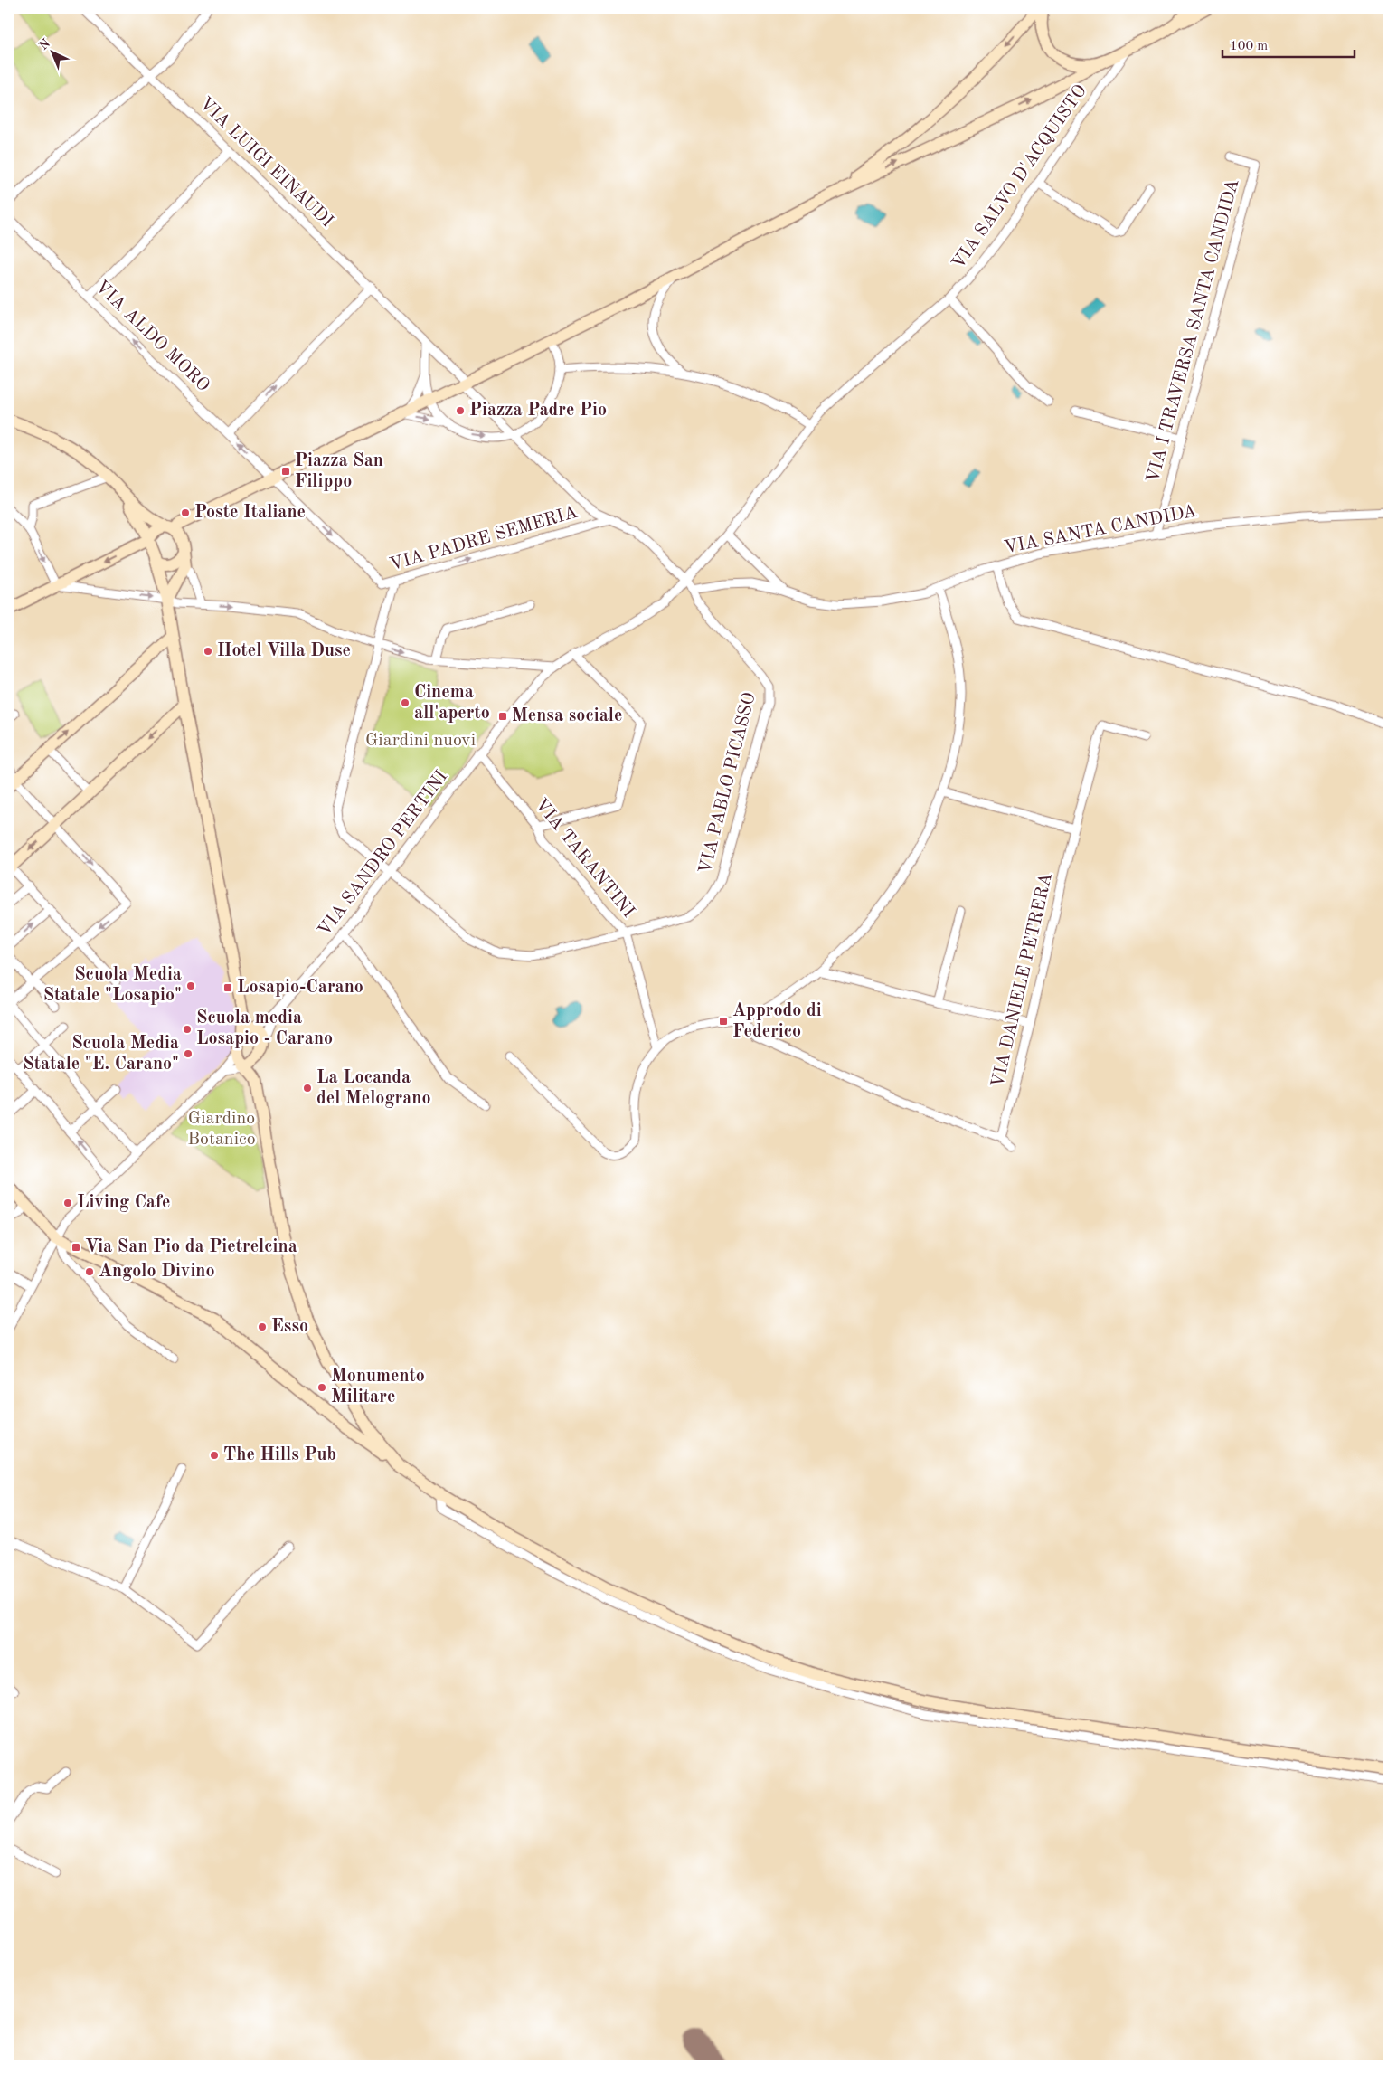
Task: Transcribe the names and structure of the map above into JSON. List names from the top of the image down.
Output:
{
  "streets": {
    "street": [
      "VIA LUIGI EINAUDI",
      "VIA SALVO D'ACQUISTO",
      "VIA I TRAVERSA SANTA CANDIDA",
      "VIA ALDO MORO",
      "VIA SANTA CANDIDA",
      "VIA PADRE SEMERIA",
      "VIA PABLO PICASSO",
      "VIA SANDRO PERTINI",
      "VIA TARANTINI",
      "VIA DANIELE PETRERA"
    ]
  },
  "crossings": [
    ["VIA LUIGI EINAUDI", "VIA PADRE SEMERIA"],
    ["VIA LUIGI EINAUDI", "VIA PABLO PICASSO"],
    ["VIA SALVO D'ACQUISTO", "VIA PABLO PICASSO"],
    ["VIA SALVO D'ACQUISTO", "VIA SANDRO PERTINI"],
    ["VIA I TRAVERSA SANTA CANDIDA", "VIA SANTA CANDIDA"],
    ["VIA ALDO MORO", "VIA PADRE SEMERIA"],
    ["VIA SANTA CANDIDA", "VIA PABLO PICASSO"],
    ["VIA PADRE SEMERIA", "VIA PABLO PICASSO"],
    ["VIA PABLO PICASSO", "VIA SANDRO PERTINI"],
    ["VIA PABLO PICASSO", "VIA TARANTINI"],
    ["VIA SANDRO PERTINI", "VIA TARANTINI"]
  ],
  "one_way": ["VIA ALDO MORO", "VIA PADRE SEMERIA"],
  "parks": ["Giardini nuovi", "Giardino Botanico"],
  "places": {
    "other": [
      "Piazza Padre Pio",
      "Poste Italiane",
      "Hotel Villa Duse",
      "Cinema all'aperto",
      "Scuola Media Statale \"Losapio\"",
      "Scuola media Losapio - Carano",
      "Scuola Media Statale \"E. Carano\"",
      "La Locanda del Melograno",
      "Living Cafe",
      "Angolo Divino",
      "Esso",
      "Monumento Militare",
      "The Hills Pub"
    ],
    "transit": [
      "Piazza San Filippo",
      "Mensa sociale",
      "Losapio-Carano",
      "Approdo di Federico",
      "Via San Pio da Pietrelcina"
    ]
  },
  "scale_bar": "100 m",
  "north": "top left"
}
